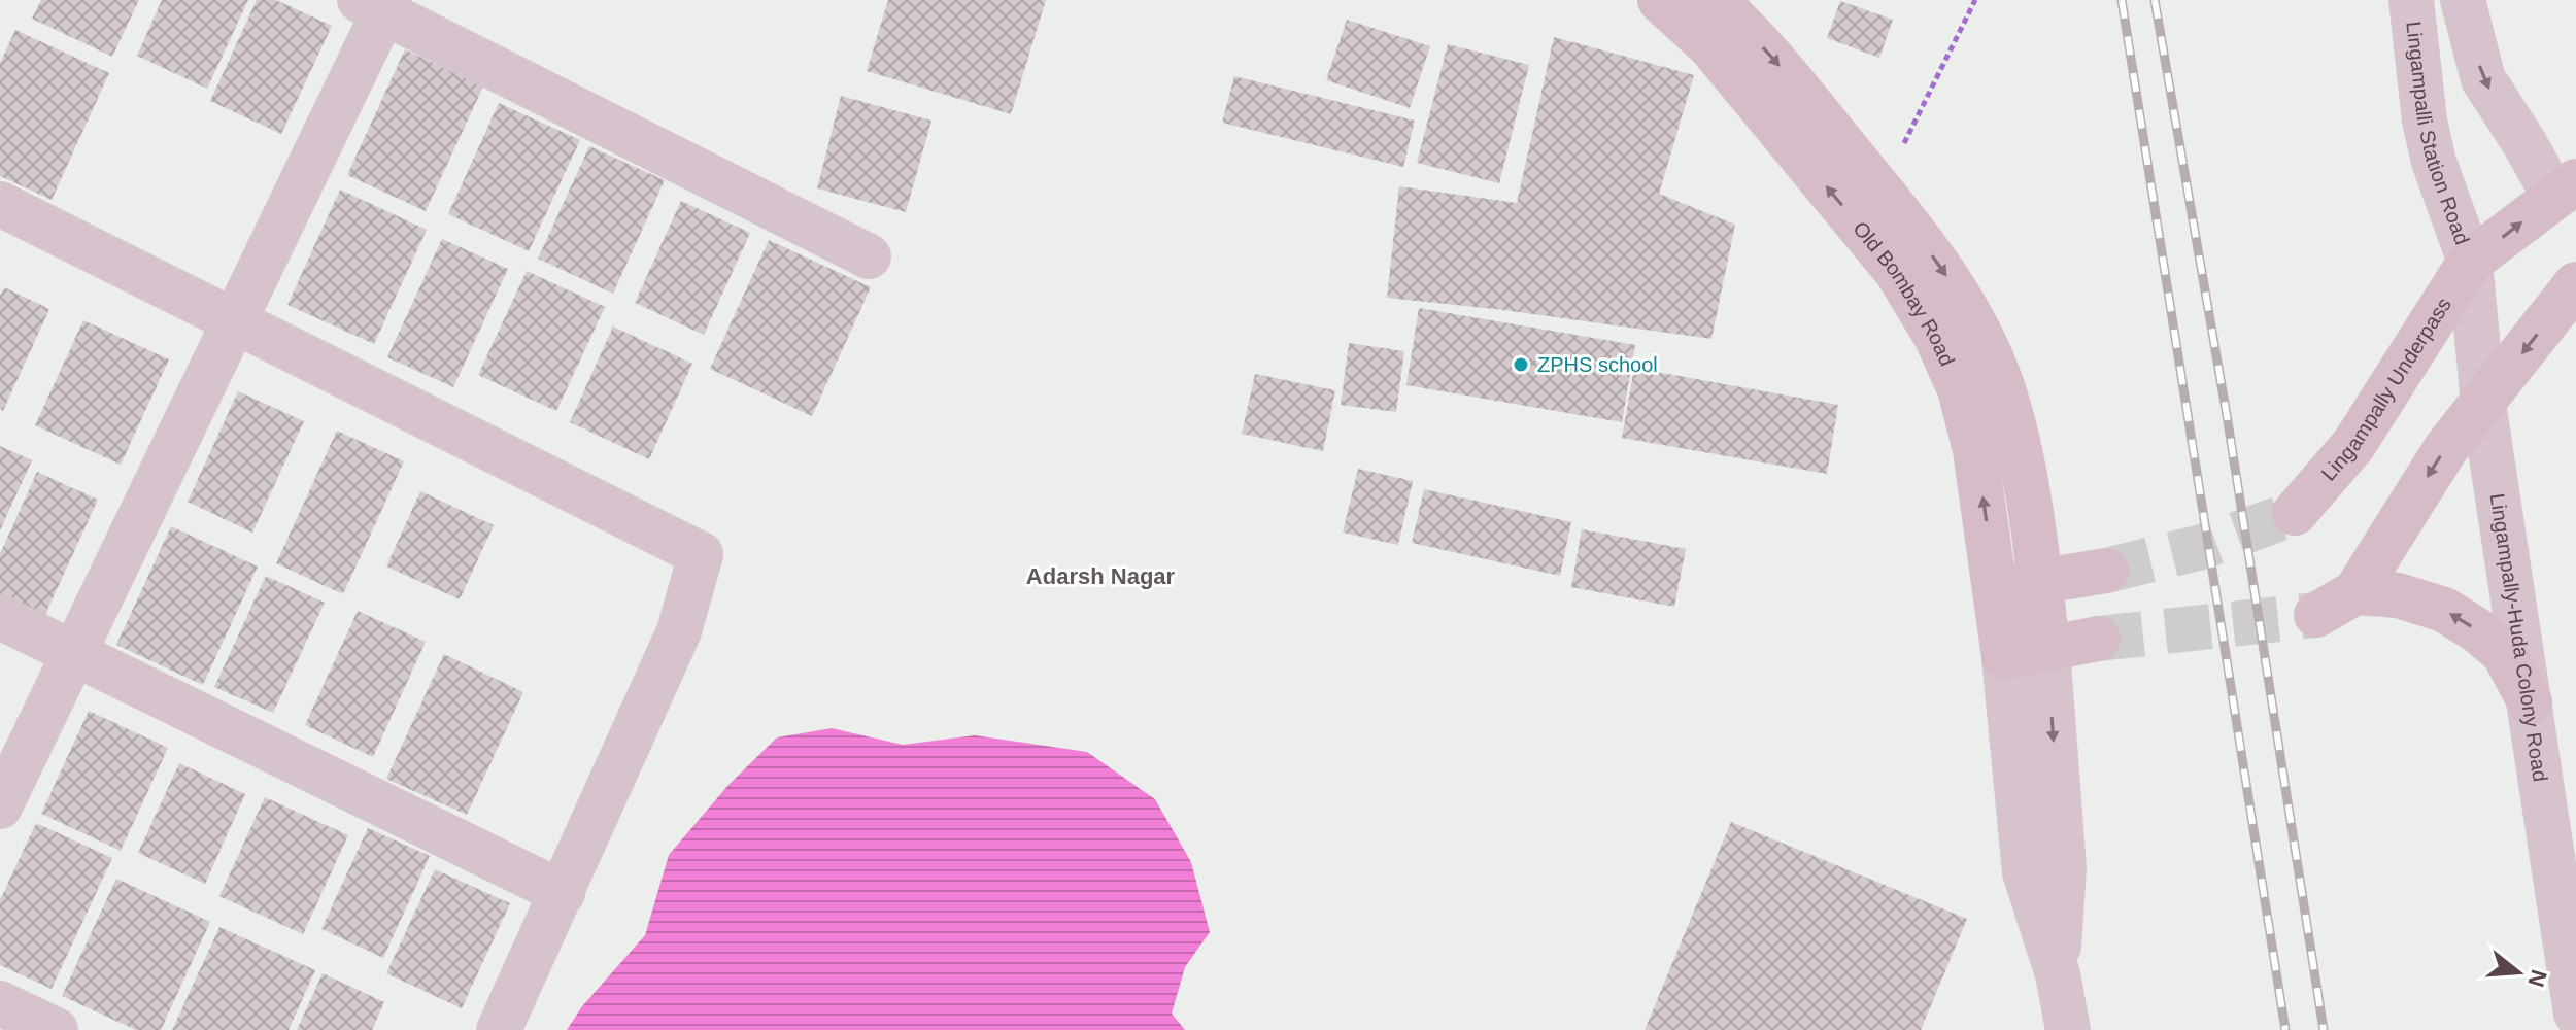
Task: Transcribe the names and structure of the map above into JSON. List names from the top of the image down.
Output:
{
  "streets": {
    "main road": ["Old Bombay Road", "Lingampally Underpass"],
    "street": ["Lingampalli Station Road", "Lingampally-Huda Colony Road"]
  },
  "crossings": [
    ["Lingampalli Station Road", "Lingampally Underpass"],
    ["Lingampalli Station Road", "Lingampally-Huda Colony Road"],
    ["Lingampally Underpass", "Lingampally-Huda Colony Road"]
  ],
  "districts": ["Adarsh Nagar"],
  "places": ["ZPHS school"],
  "north": "right"
}
